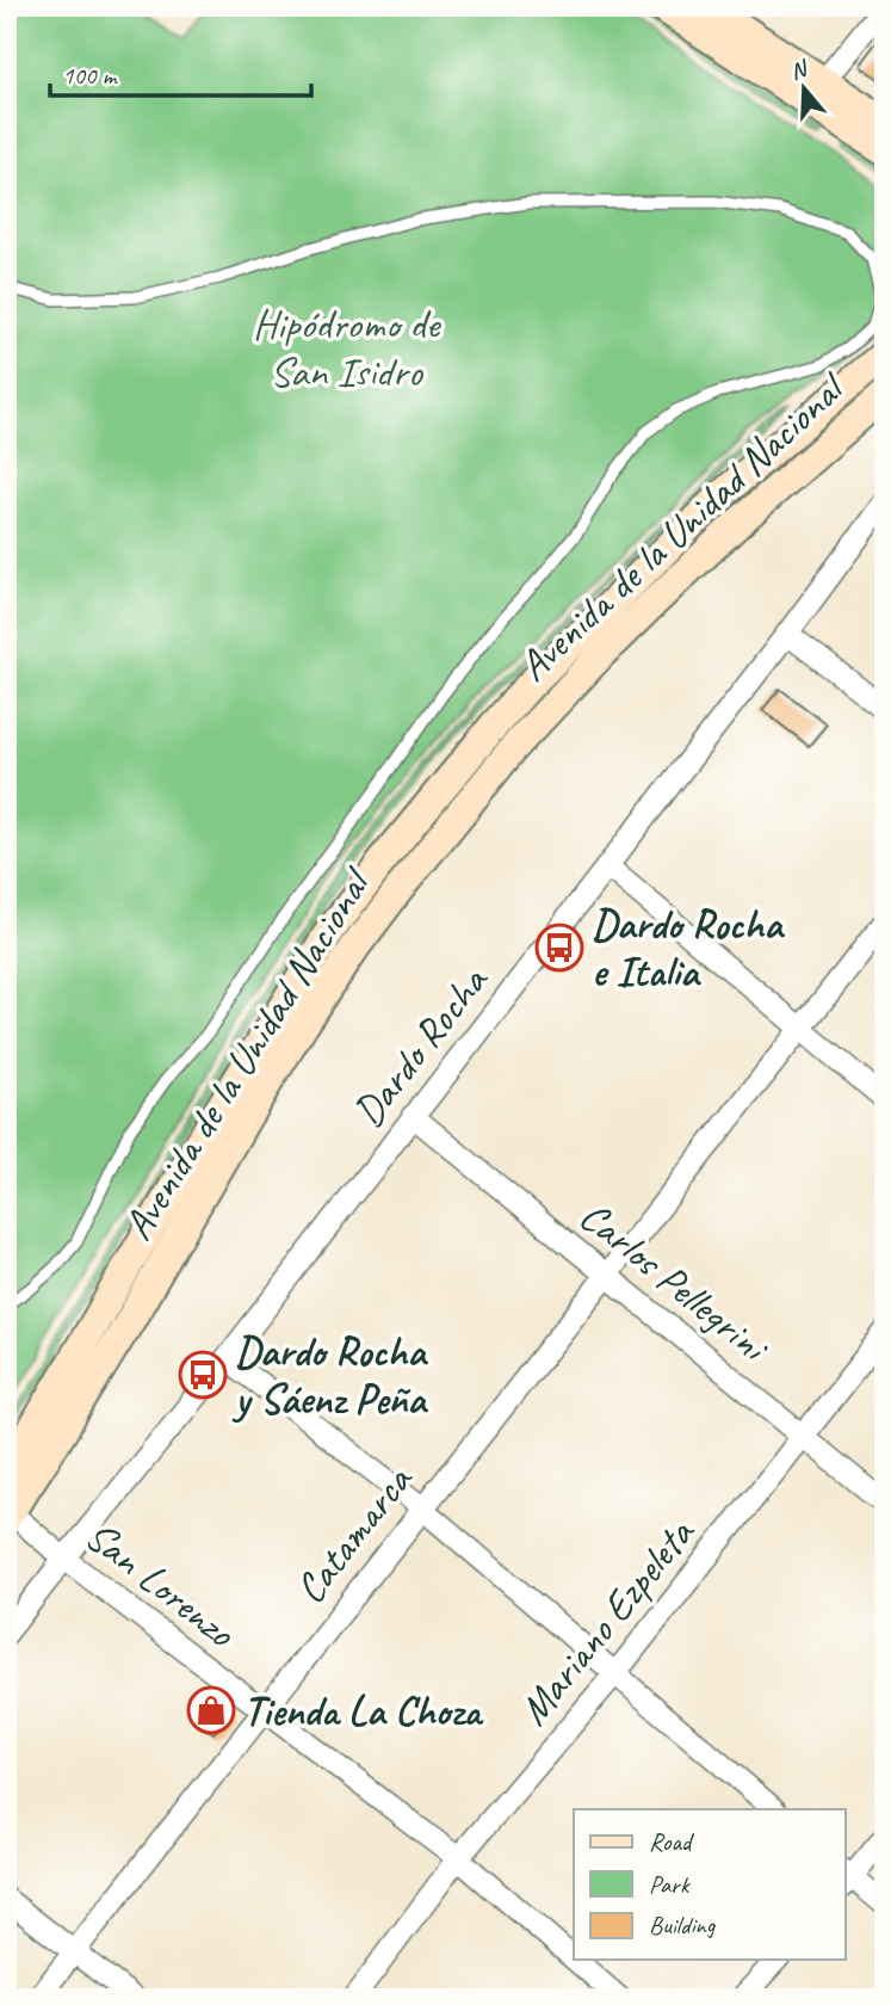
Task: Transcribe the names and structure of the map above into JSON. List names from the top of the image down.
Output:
{
  "streets": {
    "main road": ["Avenida de la Unidad Nacional"],
    "street": [
      "Dardo Rocha",
      "Carlos Pellegrini",
      "Catamarca",
      "San Lorenzo",
      "Mariano Ezpeleta"
    ]
  },
  "crossings": [
    ["Avenida de la Unidad Nacional", "San Lorenzo"],
    ["Dardo Rocha", "Carlos Pellegrini"],
    ["Dardo Rocha", "San Lorenzo"],
    ["Carlos Pellegrini", "Catamarca"],
    ["Carlos Pellegrini", "Mariano Ezpeleta"],
    ["Catamarca", "San Lorenzo"],
    ["San Lorenzo", "Mariano Ezpeleta"]
  ],
  "parks": ["Hipódromo de San Isidro"],
  "places": {
    "bus stop": ["Dardo Rocha e Italia", "Dardo Rocha y Sáenz Peña"],
    "shop": ["Tienda La Choza"]
  },
  "legend": ["Road", "Park", "Building"],
  "scale_bar": "100 m",
  "north": "top"
}
